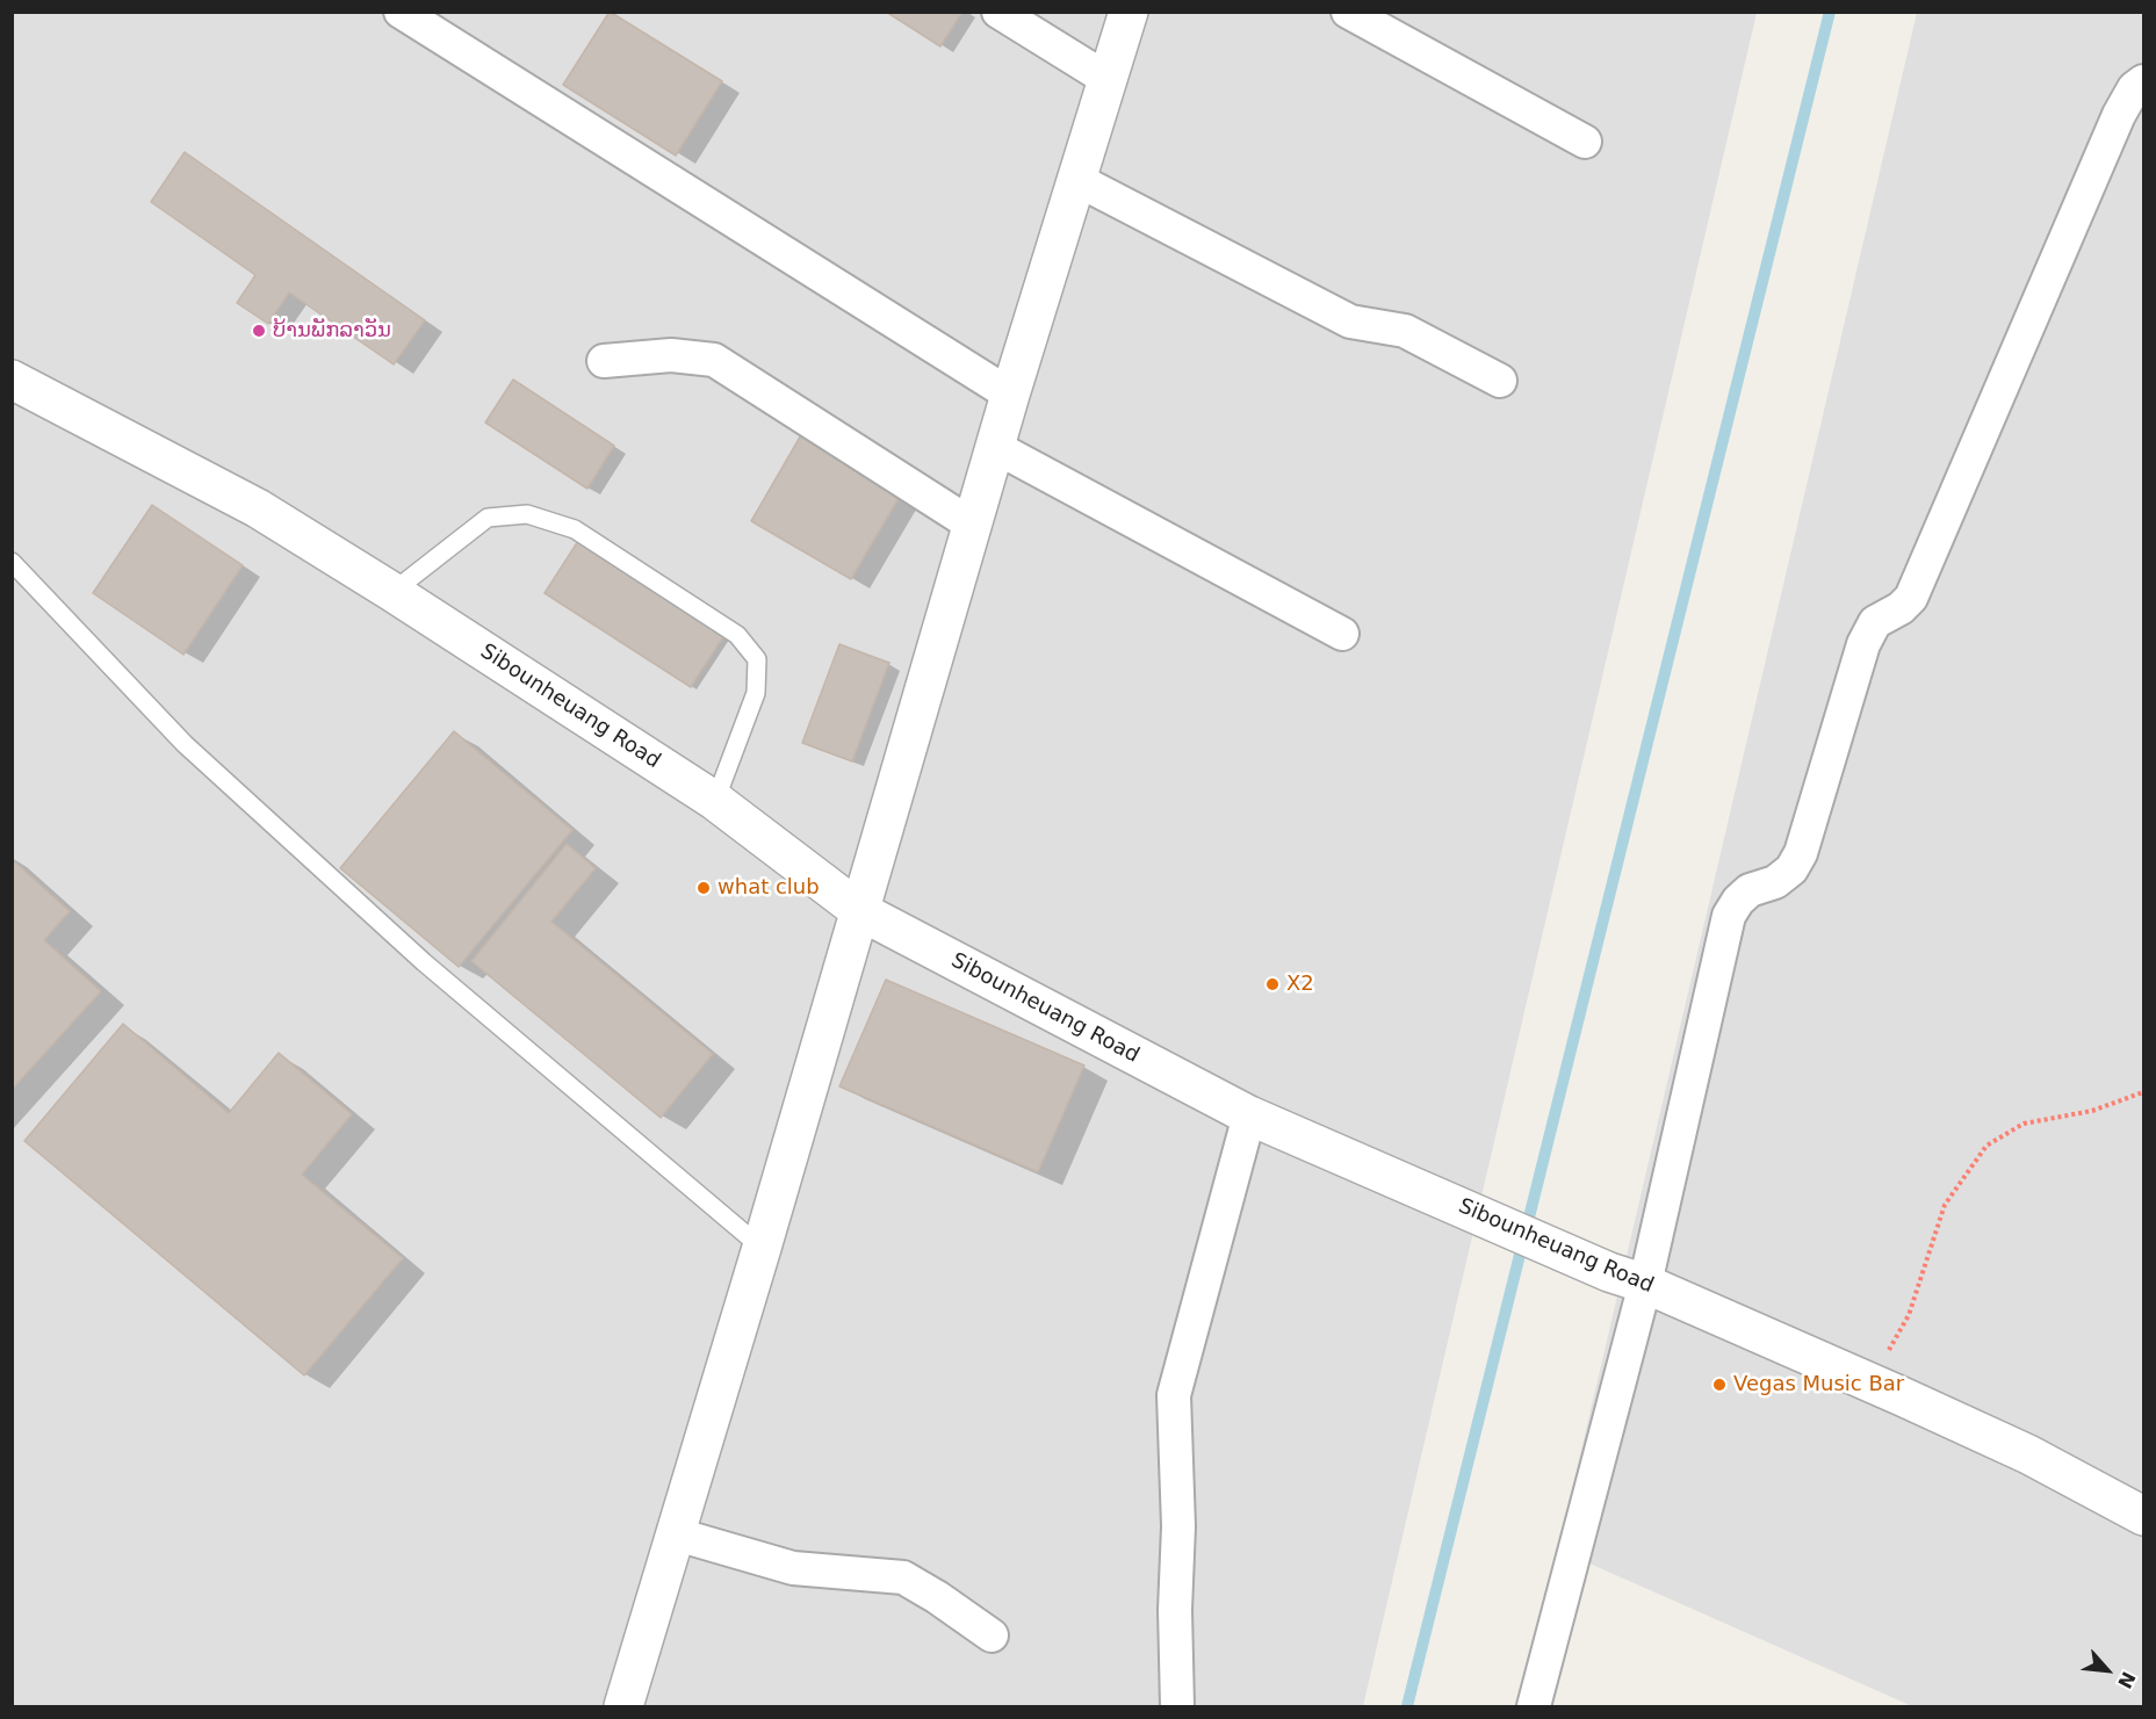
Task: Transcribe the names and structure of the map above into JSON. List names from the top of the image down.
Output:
{
  "streets": {
    "street": ["Sibounheuang Road"]
  },
  "places": [
    "ບ້ານພັກລາວັນ",
    "what club",
    "X2",
    "Vegas Music Bar"
  ],
  "north": "bottom right"
}
